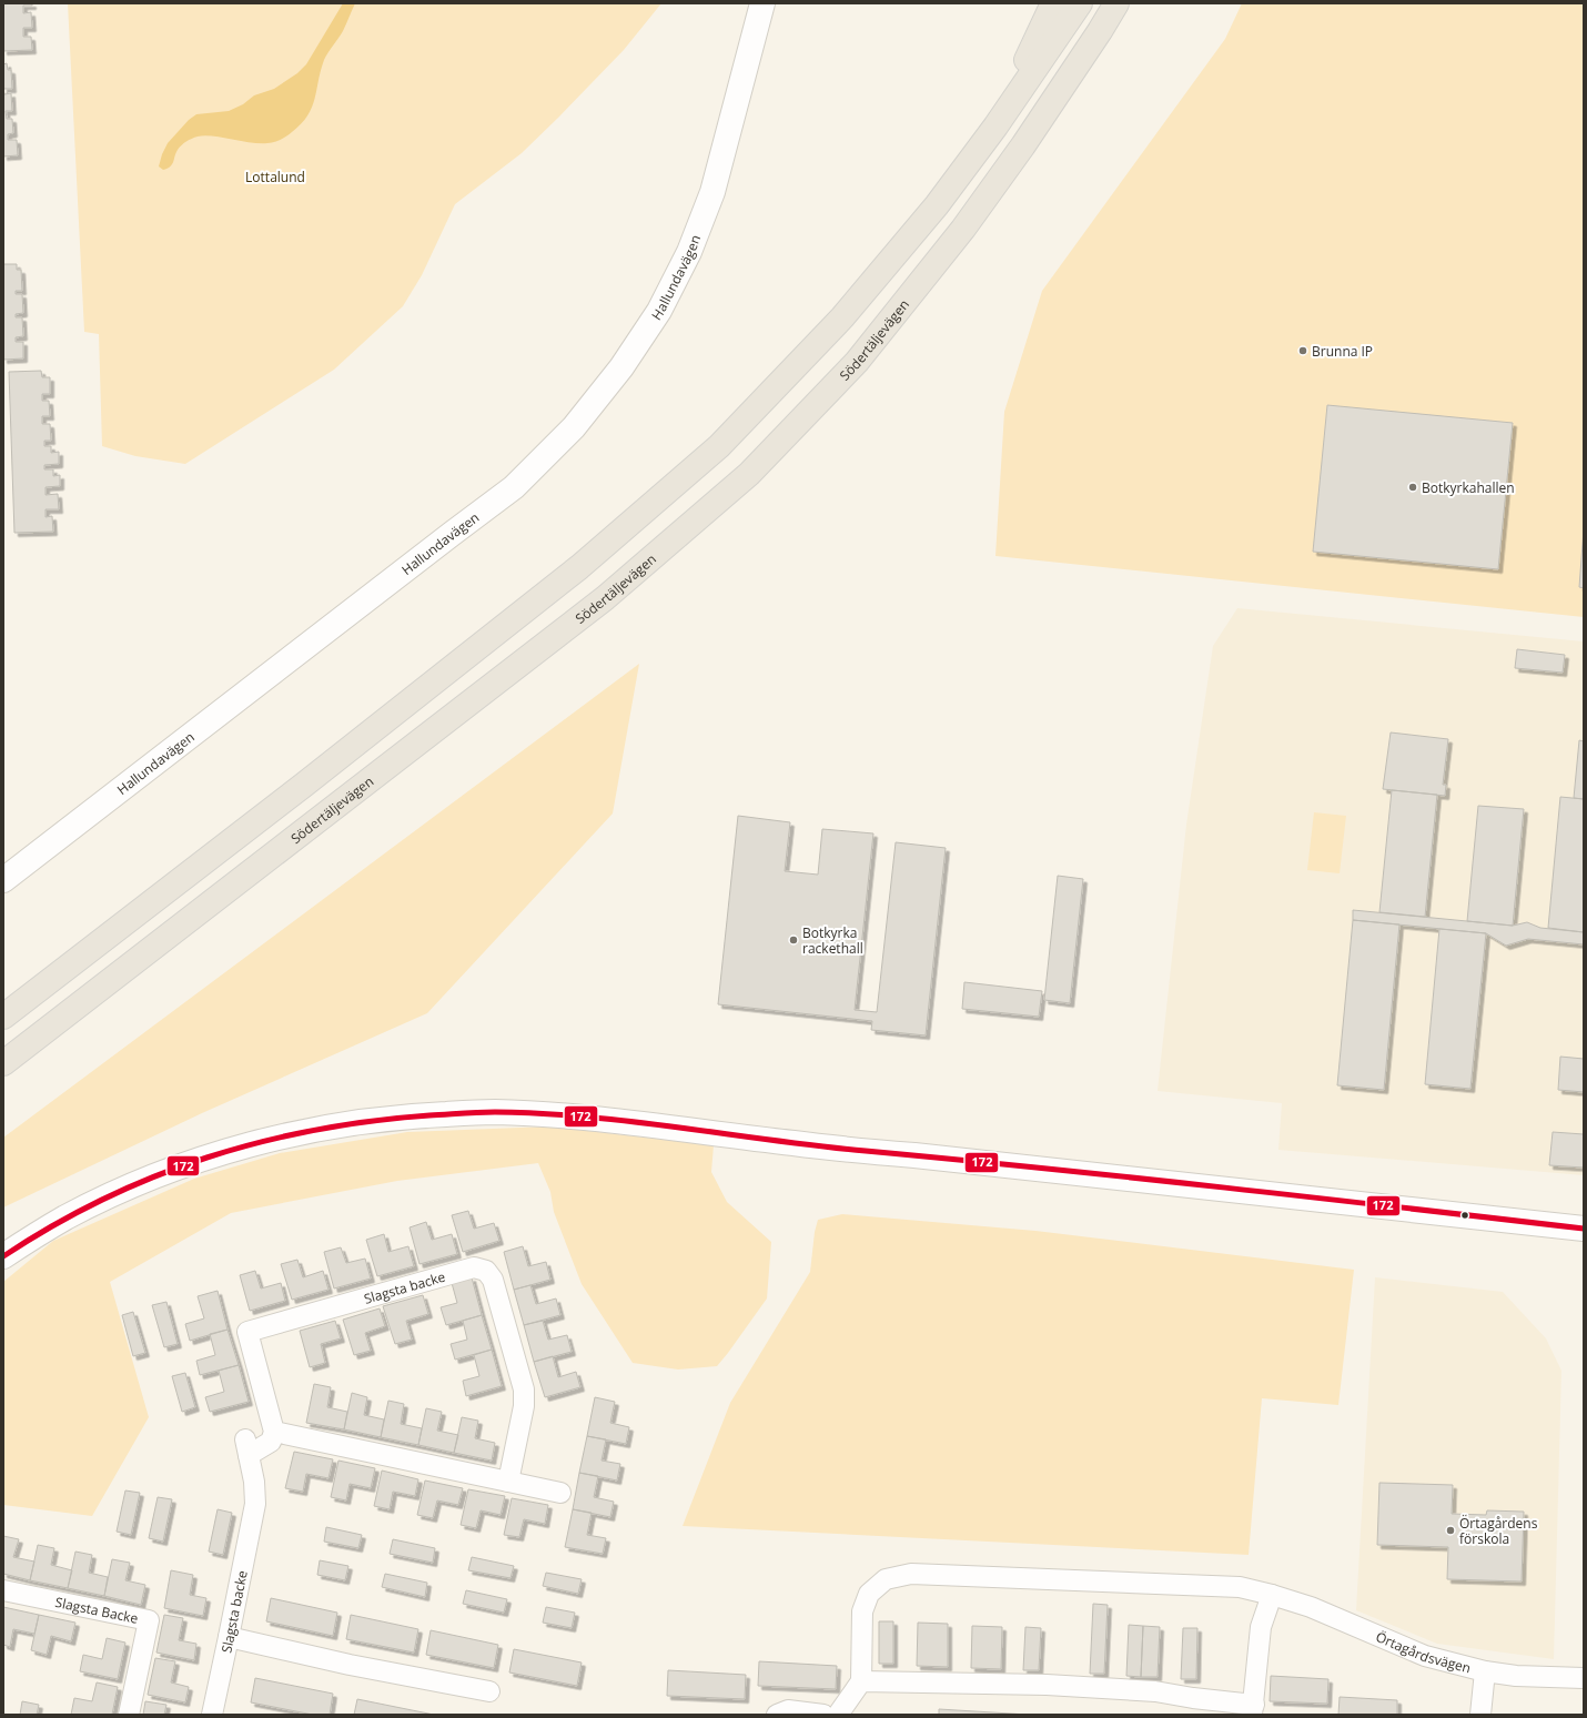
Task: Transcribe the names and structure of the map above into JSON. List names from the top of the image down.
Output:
{
  "streets": {
    "highway": ["Södertäljevägen"],
    "main road": ["Hallundavägen"],
    "street": ["Slagsta backe", "Slagsta Backe", "Örtagårdsvägen"]
  },
  "parks": ["Lottalund"],
  "places": [
    "Brunna IP",
    "Botkyrkahallen",
    "Botkyrka rackethall",
    "Örtagårdens förskola"
  ],
  "lines": ["transit line 172"]
}
